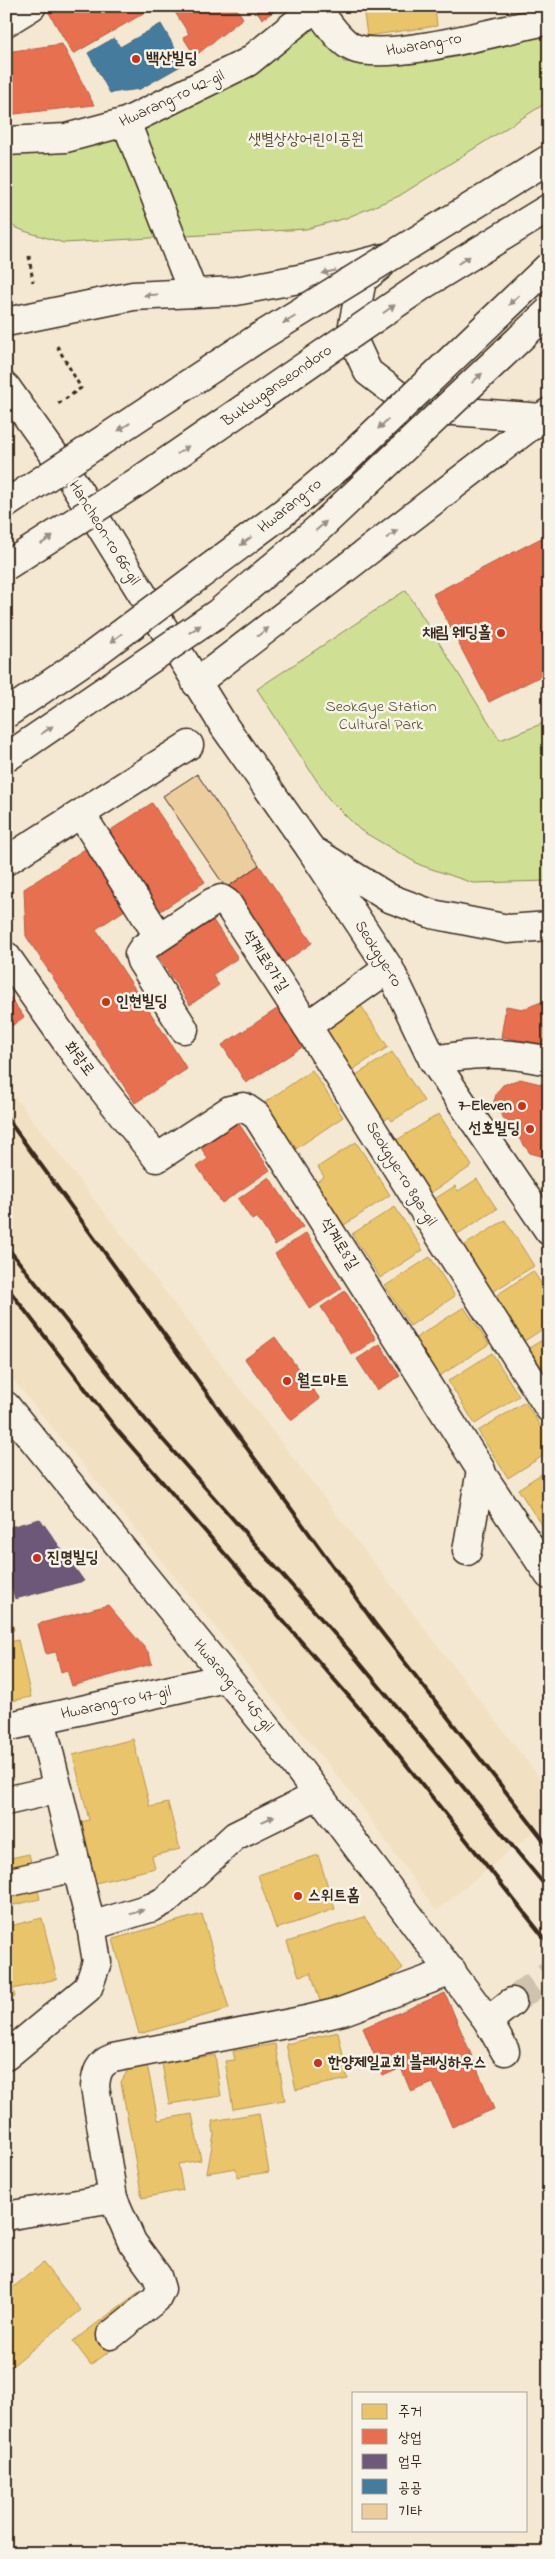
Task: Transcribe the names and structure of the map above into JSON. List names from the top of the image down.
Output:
{
  "streets": {
    "main road": [
      "Hwarang-ro",
      "Hwarang-ro 42-gil",
      "Bukbuganseondoro",
      "Hancheon-ro 66-gil",
      "Seokgye-ro",
      "석계로8가길",
      "화랑로",
      "Seokgye-ro 8ga-gil",
      "석계로8길",
      "Hwarang-ro 45-gil",
      "Hwarang-ro 47-gil"
    ]
  },
  "crossings": [
    ["Hwarang-ro", "Hwarang-ro 42-gil"],
    ["Hancheon-ro 66-gil", "Seokgye-ro"],
    ["석계로8가길", "Seokgye-ro 8ga-gil"],
    ["화랑로", "석계로8길"],
    ["Hwarang-ro 45-gil", "Hwarang-ro 47-gil"]
  ],
  "parks": ["샛별상상어린이공원", "SeokGye Station Cultural Park"],
  "places": [
    "백산빌딩",
    "채림 웨딩홀",
    "인현빌딩",
    "7-Eleven",
    "선호빌딩",
    "월드마트",
    "진명빌딩",
    "스위트홈",
    "한양제일교회 블레싱하우스"
  ],
  "legend": [
    "주거",
    "상업",
    "업무",
    "공공",
    "기타"
  ]
}
